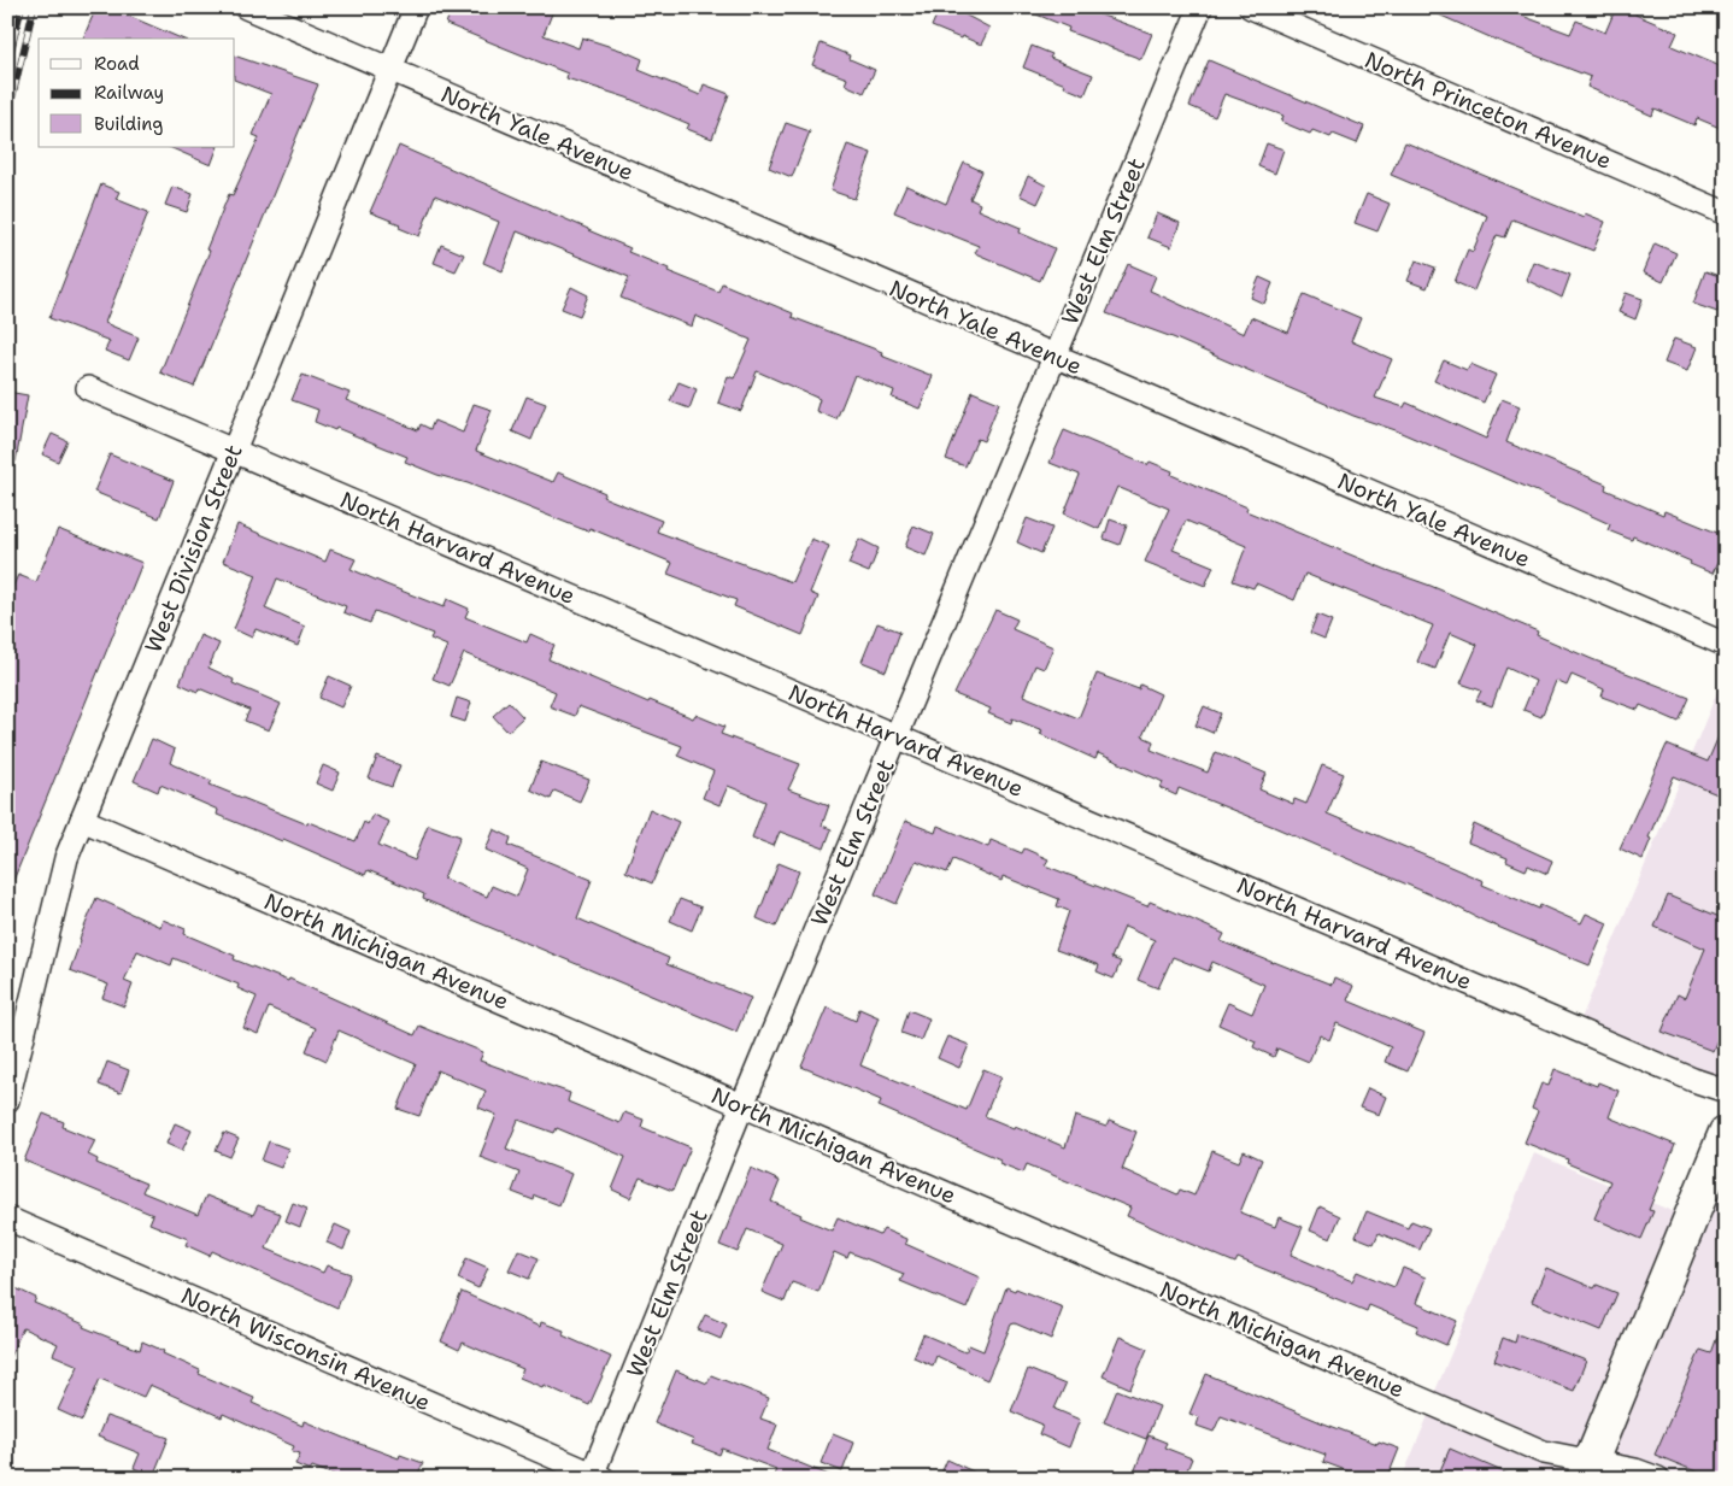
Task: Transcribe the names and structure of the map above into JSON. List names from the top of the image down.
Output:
{
  "streets": {
    "street": [
      "North Princeton Avenue",
      "North Yale Avenue",
      "West Elm Street",
      "North Harvard Avenue",
      "West Division Street",
      "North Michigan Avenue",
      "North Wisconsin Avenue"
    ]
  },
  "crossings": [
    ["North Yale Avenue", "West Elm Street"],
    ["North Yale Avenue", "West Division Street"],
    ["West Elm Street", "North Harvard Avenue"],
    ["West Elm Street", "North Michigan Avenue"],
    ["West Elm Street", "North Wisconsin Avenue"],
    ["North Harvard Avenue", "West Division Street"],
    ["West Division Street", "North Michigan Avenue"]
  ],
  "legend": ["Road", "Railway", "Building"]
}
